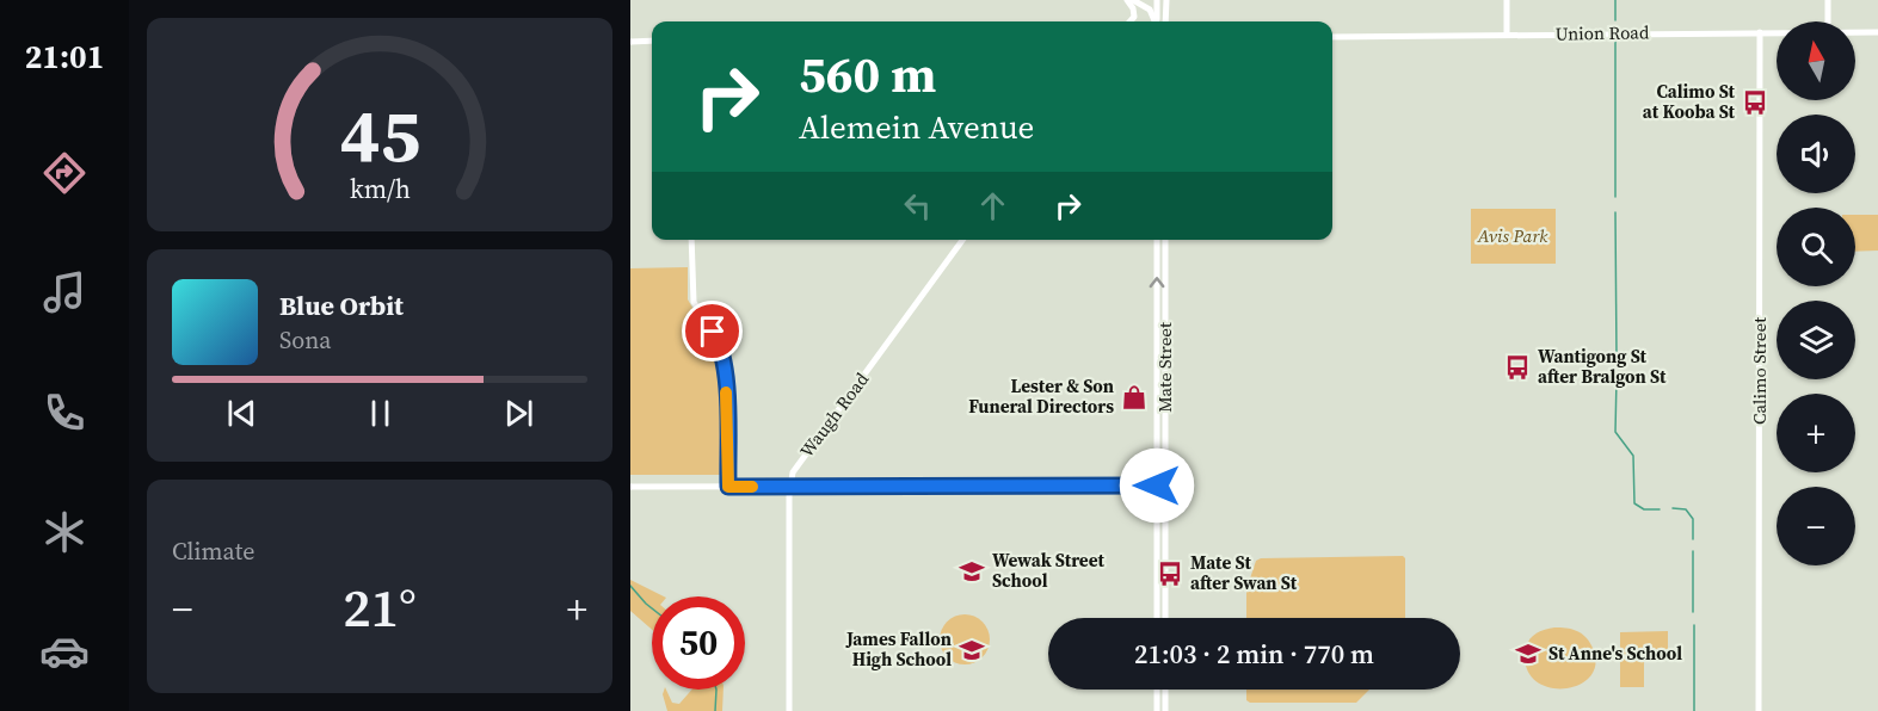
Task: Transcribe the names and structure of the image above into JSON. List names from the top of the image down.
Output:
{
  "streets": {
    "main road": [
      "Union Road",
      "Mate Street",
      "Calimo Street",
      "Waugh Road"
    ]
  },
  "crossings": [
    ["Union Road", "Calimo Street"]
  ],
  "parks": ["Avis Park"],
  "places": {
    "bus stop": ["Calimo St at Kooba St", "Wantigong St after Bralgon St", "Mate St after Swan St"],
    "shop": ["Lester & Son Funeral Directors"],
    "school or university": ["Wewak Street School", "James Fallon High School", "St Anne's School"]
  },
  "north": "top",
  "page": {
    "tabs": "21:01",
    "map_buttons": ["+", "−"],
    "turn": ["560 m", "Alemein Avenue"],
    "song": ["Blue Orbit", "Sona"],
    "tile": "Climate",
    "heat": ["−", "21°", "+"],
    "limit": "50",
    "trip": "21:03 · 2 min · 770 m",
    "gauge": ["45", "km/h"]
  }
}
